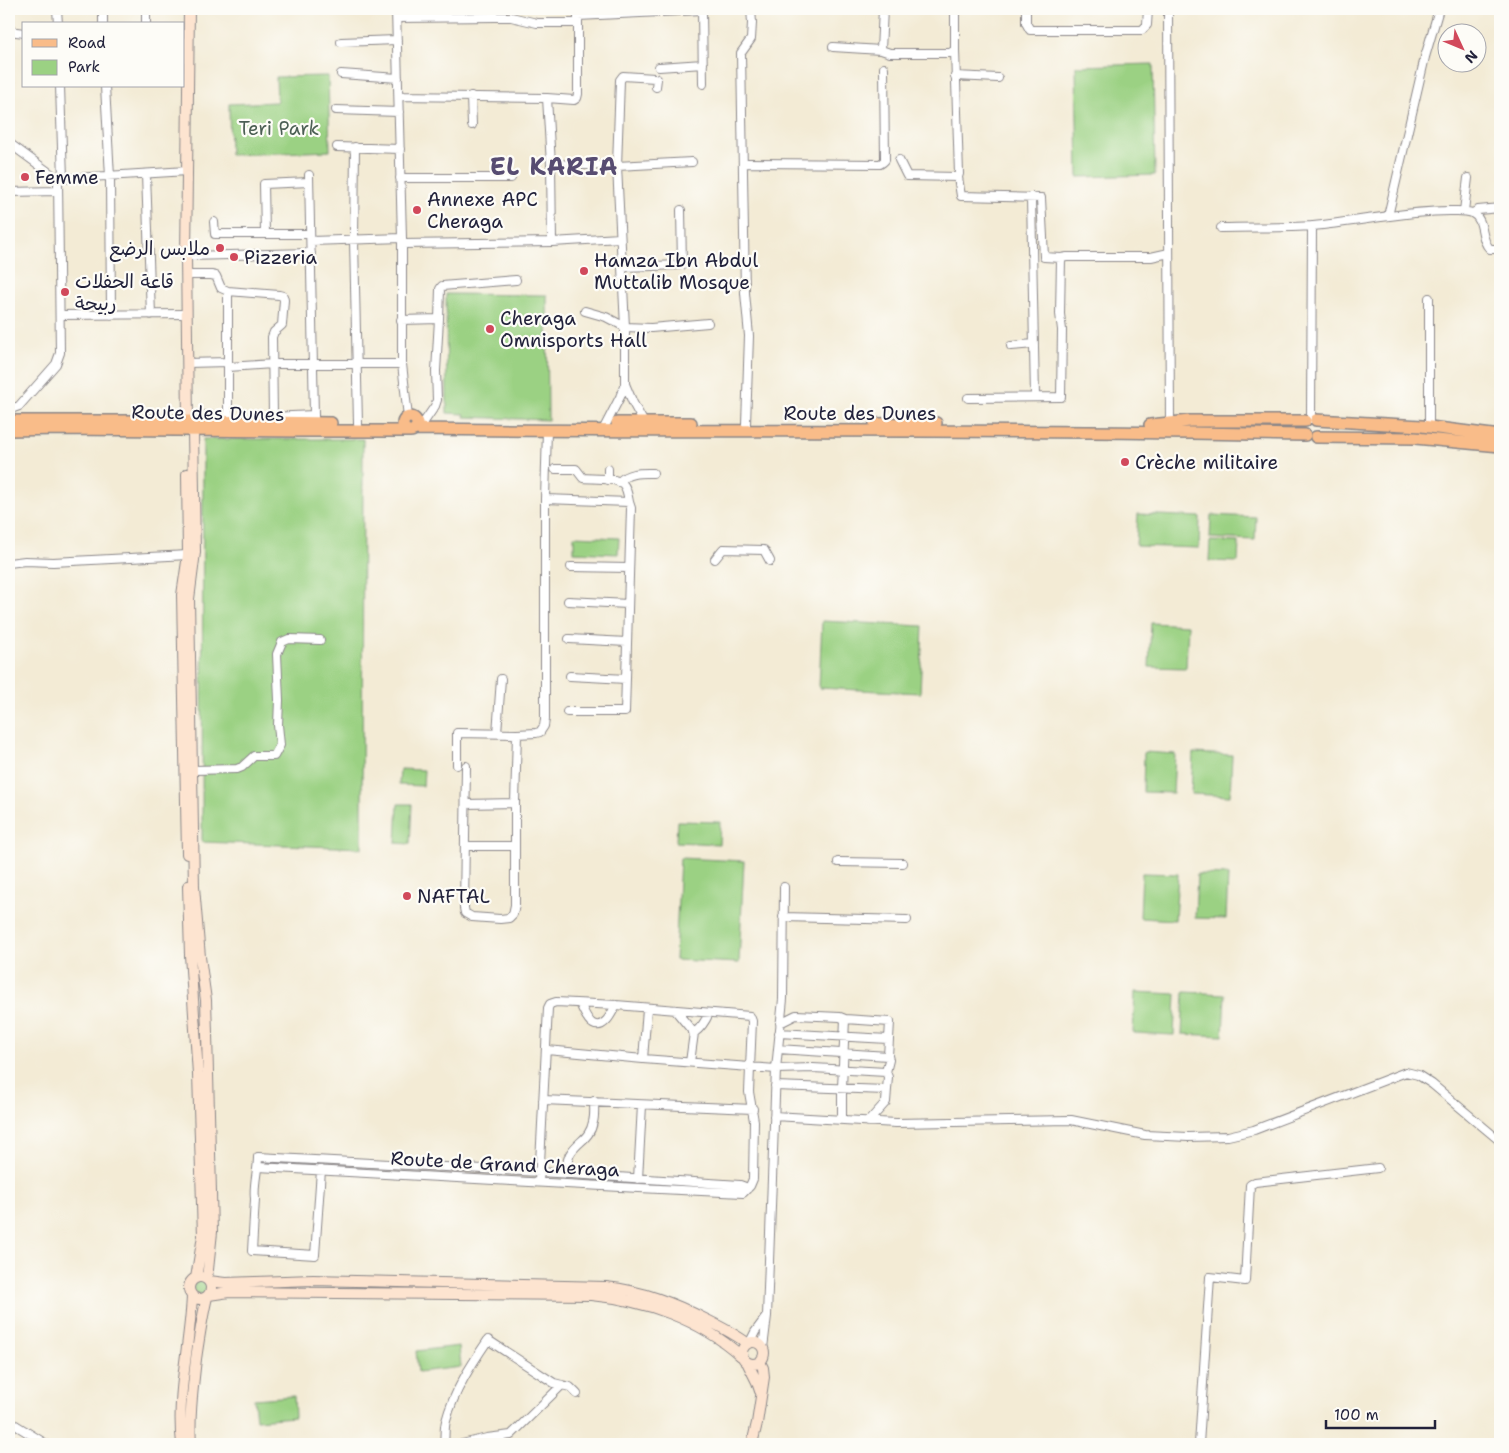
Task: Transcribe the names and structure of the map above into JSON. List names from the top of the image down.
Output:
{
  "streets": {
    "main road": ["Route des Dunes"],
    "street": ["Route de Grand Cheraga"]
  },
  "districts": ["EL KARIA"],
  "parks": ["Teri Park"],
  "places": [
    "Femme",
    "Annexe APC Cheraga",
    "ملابس الرضع",
    "Pizzeria",
    "Hamza Ibn Abdul Muttalib Mosque",
    "قاعة الحفلات ربيحة",
    "Cheraga Omnisports Hall",
    "Crèche militaire",
    "NAFTAL"
  ],
  "legend": ["Road", "Park"],
  "scale_bar": "100 m",
  "north": "bottom right"
}
